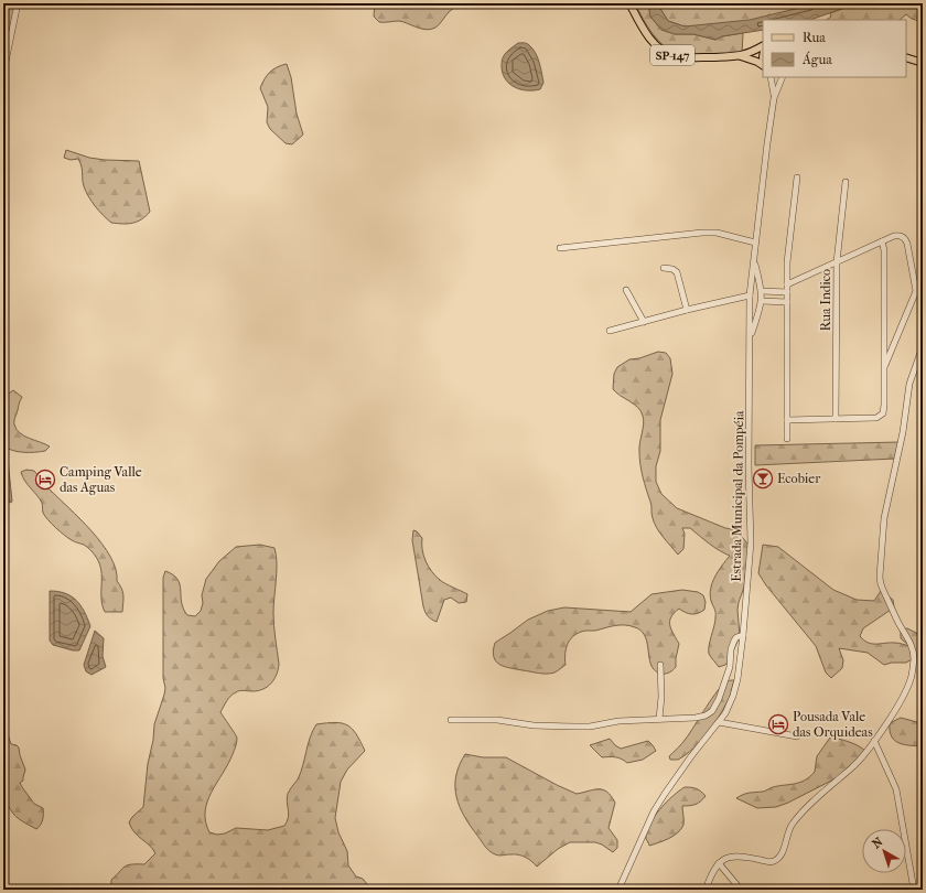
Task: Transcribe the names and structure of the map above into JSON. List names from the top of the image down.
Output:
{
  "streets": {
    "main road": ["SP-147"],
    "street": ["Rua Indico", "Estrada Municipal da Pompéia"]
  },
  "places": {
    "bar": ["Ecobier"],
    "hotel": ["Camping Valle das Aguas", "Pousada Vale das Orquideas"]
  },
  "legend": ["Rua", "Água"],
  "north": "top left"
}
